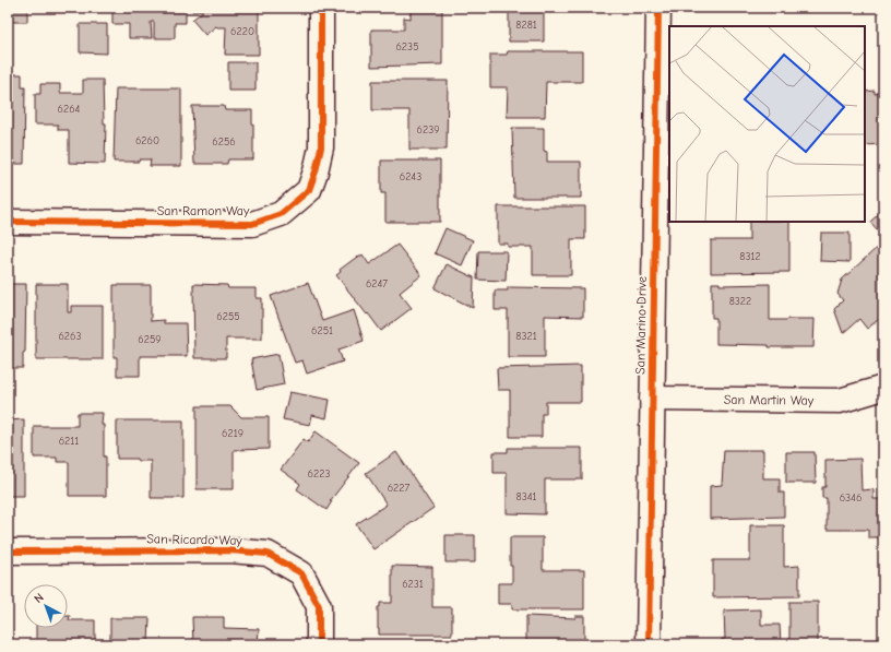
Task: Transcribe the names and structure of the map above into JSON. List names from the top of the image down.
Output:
{
  "streets": {
    "street": [
      "San Ramon Way",
      "San Marino Drive",
      "San Martin Way",
      "San Ricardo Way"
    ]
  },
  "crossings": [
    ["San Marino Drive", "San Martin Way"]
  ],
  "house_numbers": [
    "8281",
    "6220",
    "6235",
    "6264",
    "6239",
    "6260",
    "6256",
    "6243",
    "8312",
    "6247",
    "8322",
    "6255",
    "6251",
    "6263",
    "8321",
    "6259",
    "6219",
    "6211",
    "6223",
    "6227",
    "8341",
    "6346",
    "6231"
  ],
  "north": "top left"
}
